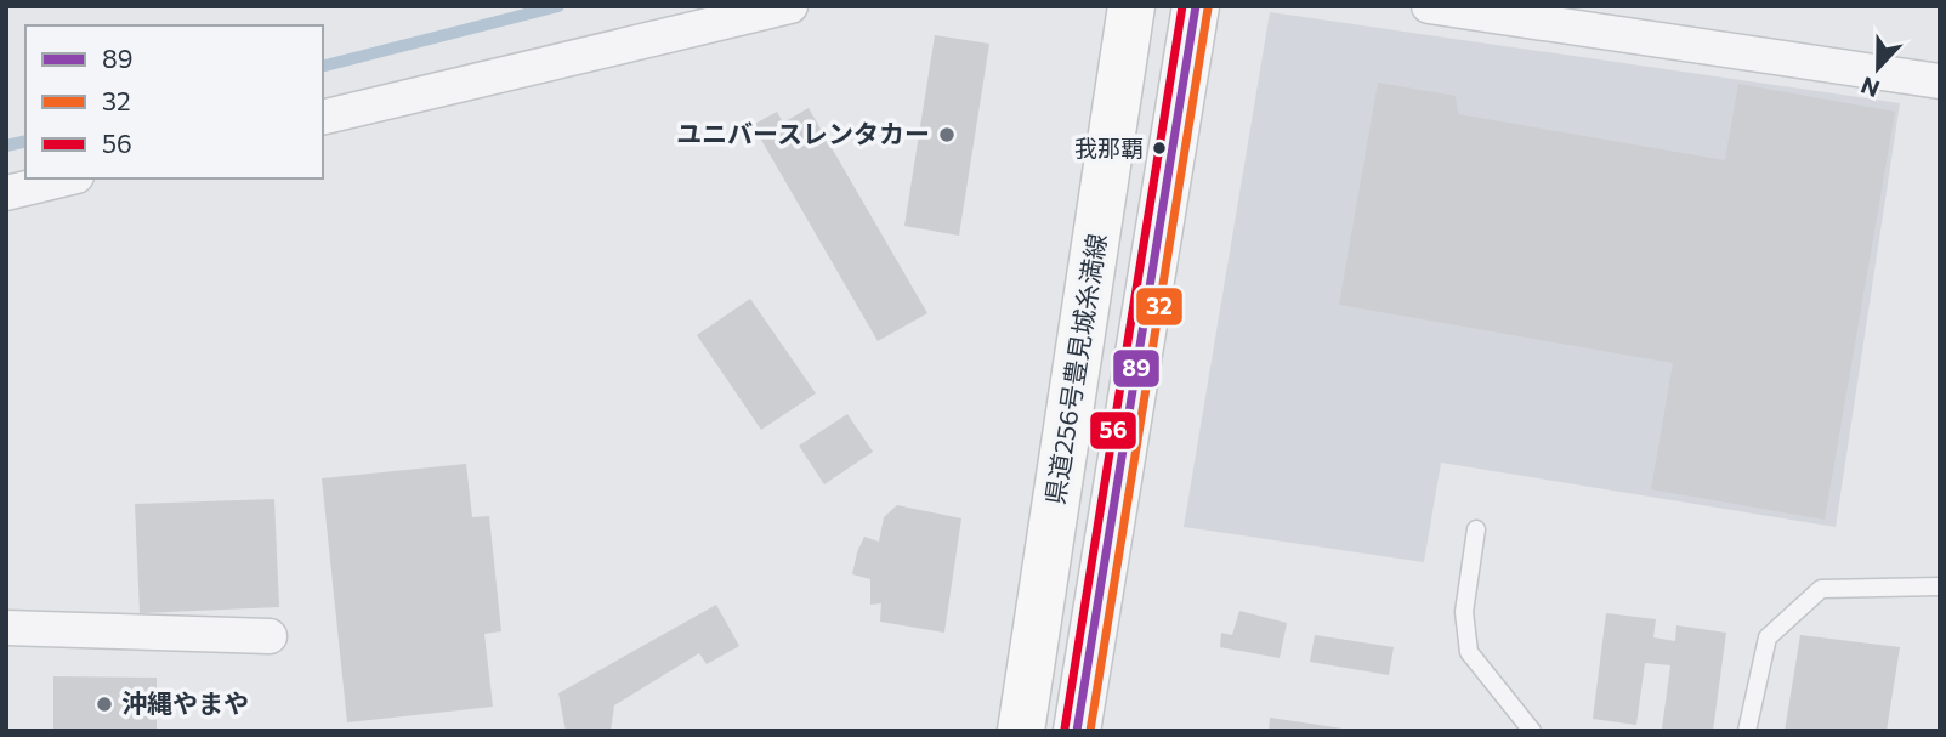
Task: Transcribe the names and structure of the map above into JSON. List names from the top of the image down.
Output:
{
  "streets": {
    "main road": ["県道256号豊見城糸満線"]
  },
  "places": ["ユニバースレンタカー", "我那覇", "沖縄やまや"],
  "lines": ["transit line 89", "transit line 56", "transit line 32"],
  "legend": ["89", "32", "56"],
  "north": "bottom"
}
